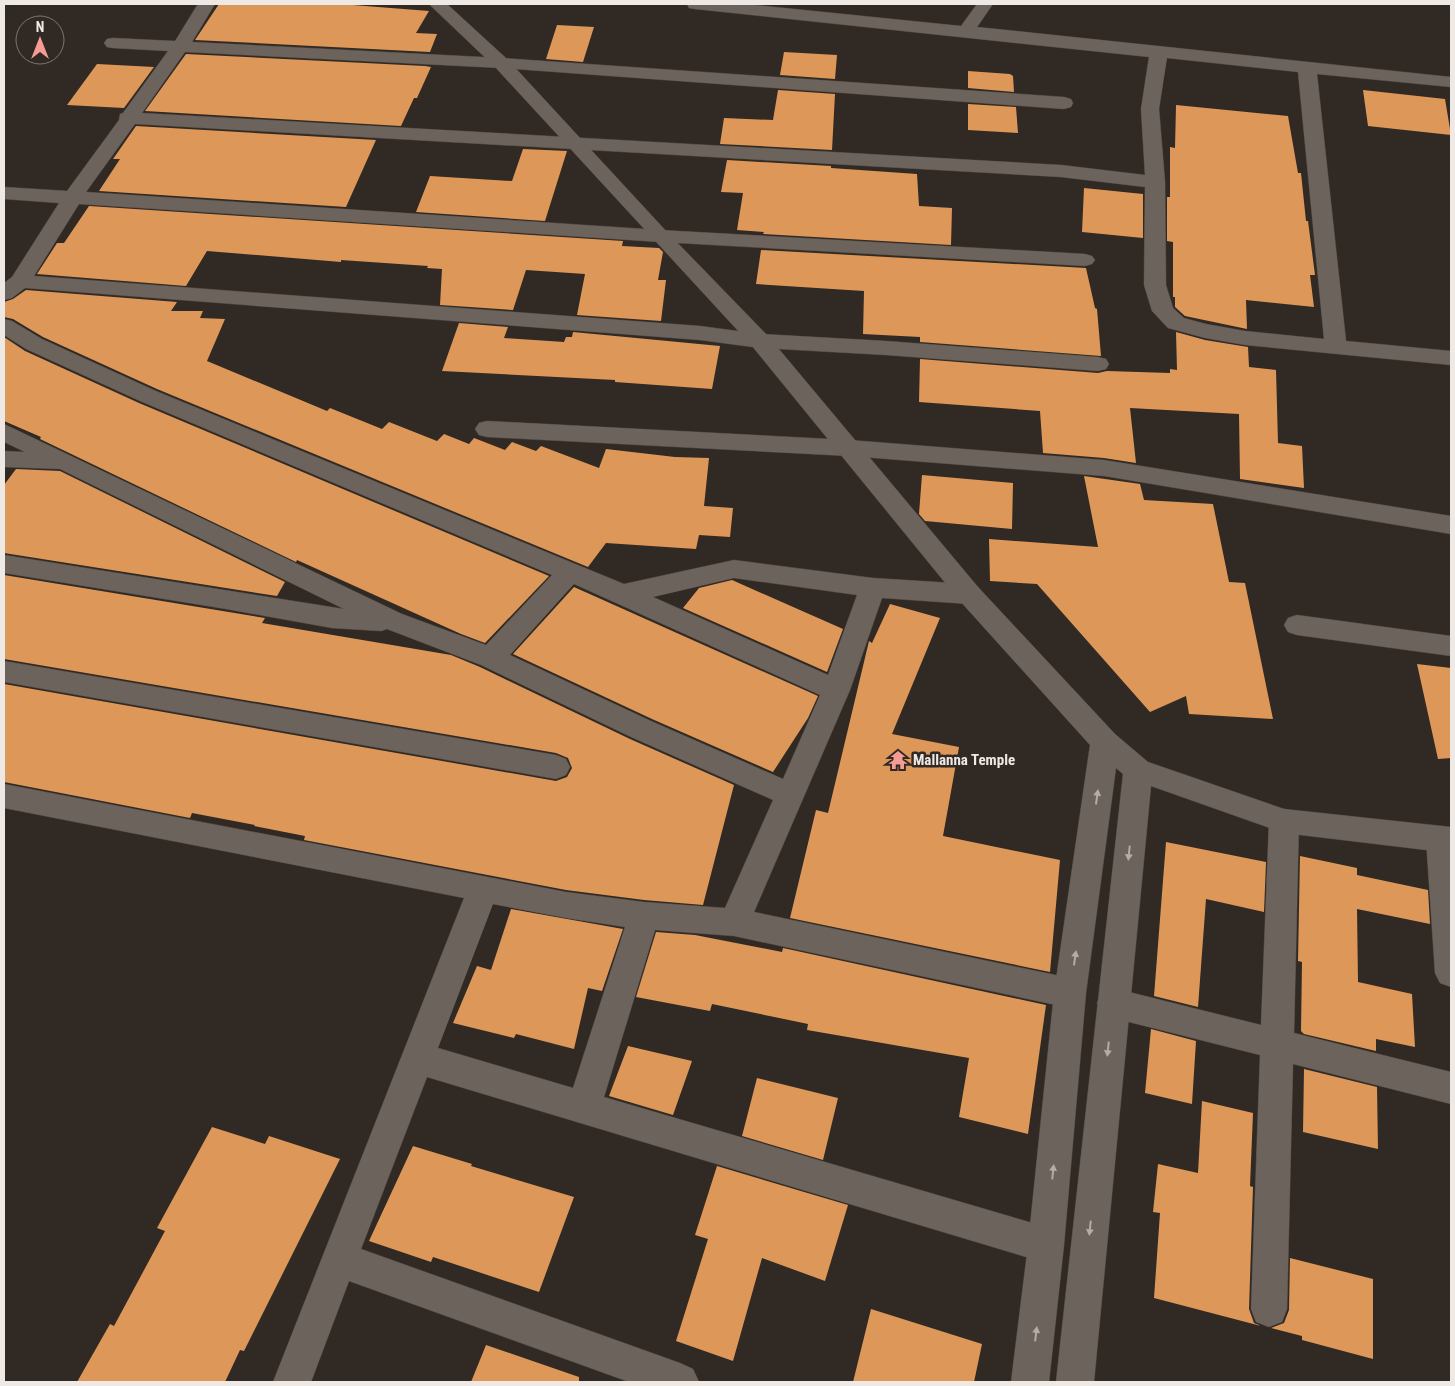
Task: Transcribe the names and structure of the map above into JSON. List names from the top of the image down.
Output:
{
  "places": {
    "temple": ["Mallanna Temple"]
  },
  "north": "top"
}
